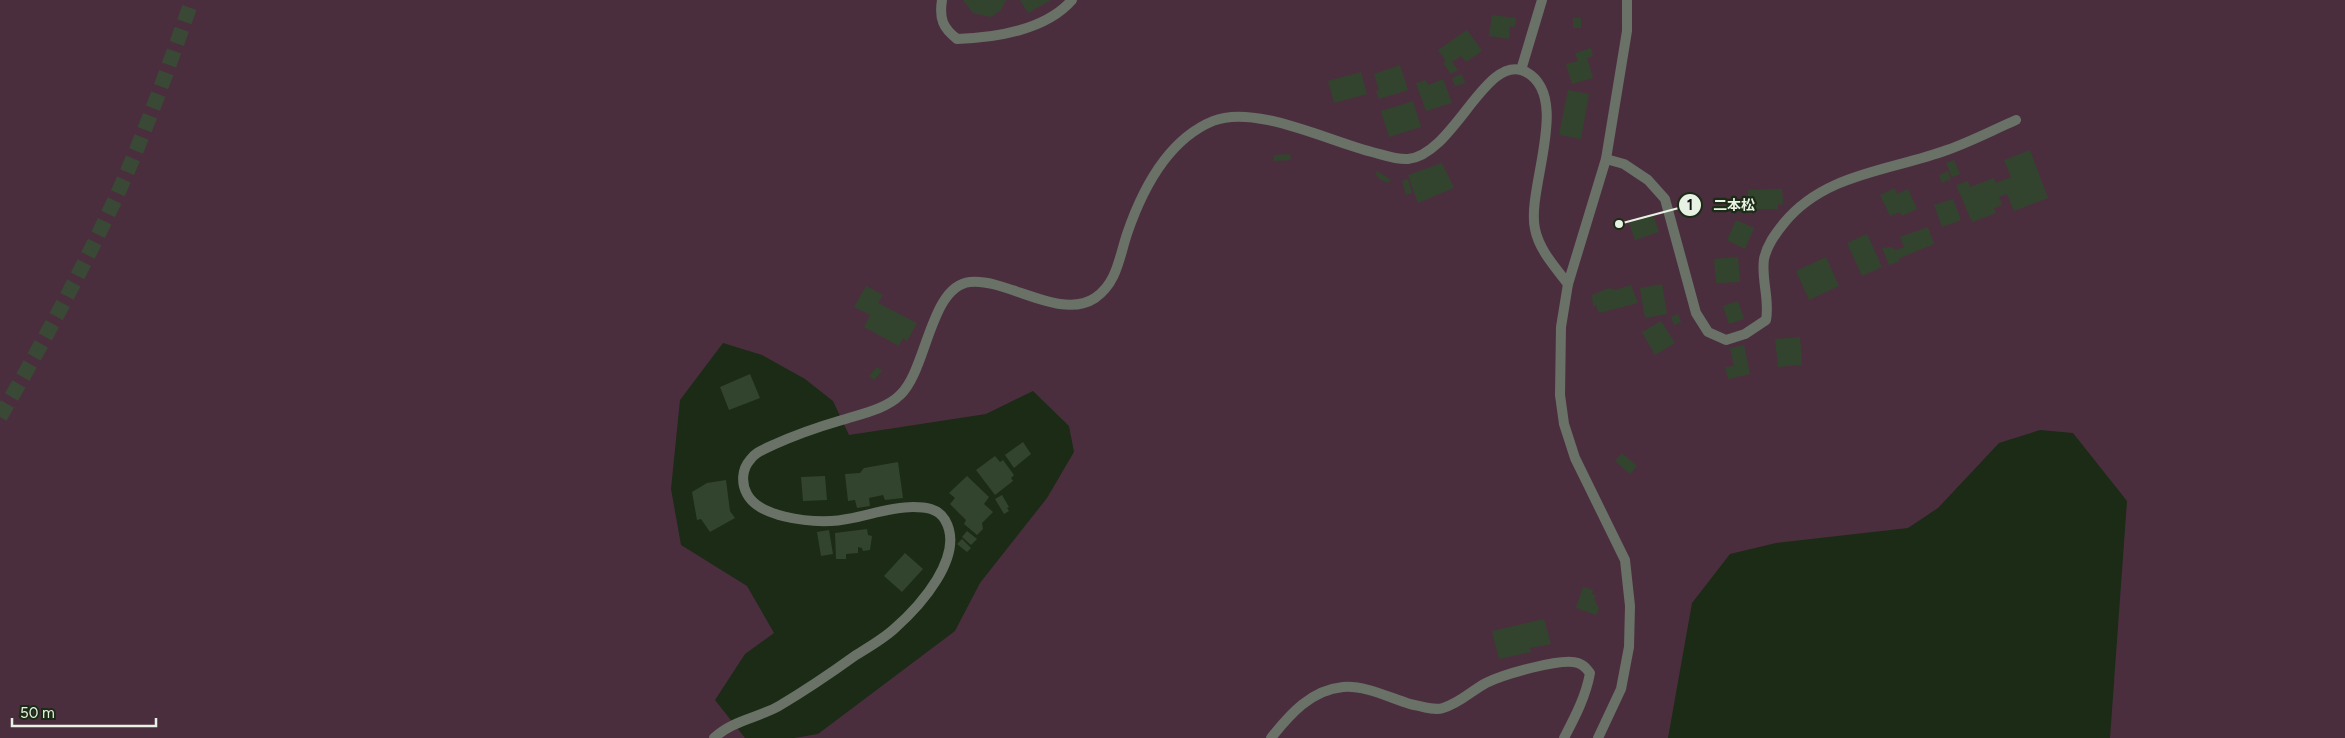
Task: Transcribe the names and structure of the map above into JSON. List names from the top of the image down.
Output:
{
  "places": ["二本松"],
  "scale_bar": "50 m"
}
